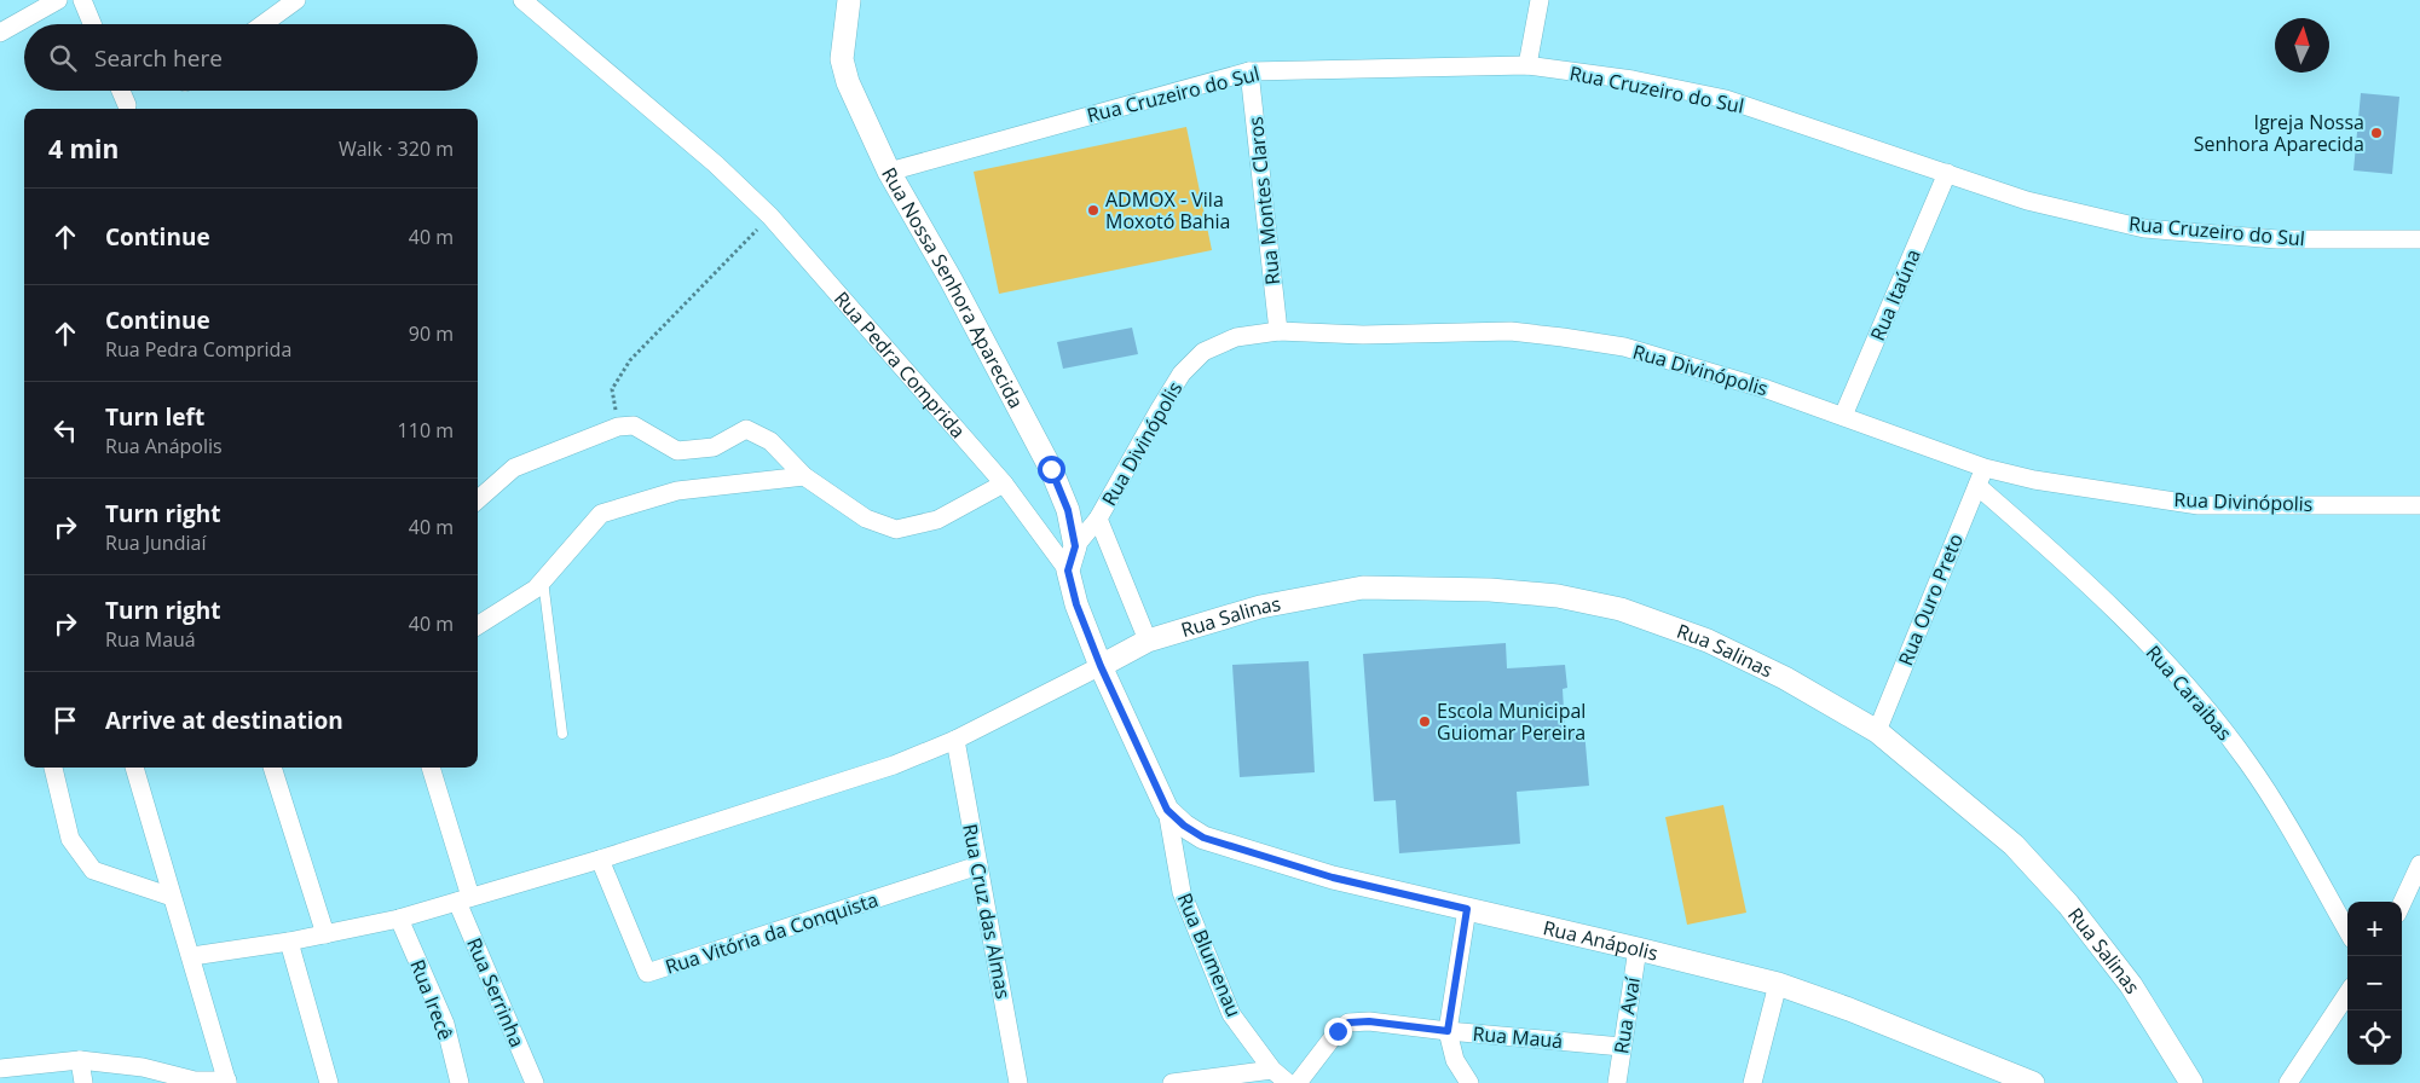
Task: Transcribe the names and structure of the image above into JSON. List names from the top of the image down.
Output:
{
  "streets": {
    "street": [
      "Rua Cruzeiro do Sul",
      "Rua Montes Claros",
      "Rua Nossa Senhora Aparecida",
      "Rua Itaúna",
      "Rua Pedra Comprida",
      "Rua Divinópolis",
      "Rua Ouro Preto",
      "Rua Salinas",
      "Rua Caraibas",
      "Rua Cruz das Almas",
      "Rua Vitória da Conquista",
      "Rua Anápolis",
      "Rua Blumenau",
      "Rua Serrinha",
      "Rua Irecê",
      "Rua Avaí",
      "Rua Mauá"
    ]
  },
  "crossings": [
    ["Rua Cruzeiro do Sul", "Rua Montes Claros"],
    ["Rua Cruzeiro do Sul", "Rua Nossa Senhora Aparecida"],
    ["Rua Cruzeiro do Sul", "Rua Itaúna"],
    ["Rua Montes Claros", "Rua Divinópolis"],
    ["Rua Nossa Senhora Aparecida", "Rua Pedra Comprida"],
    ["Rua Nossa Senhora Aparecida", "Rua Divinópolis"],
    ["Rua Itaúna", "Rua Divinópolis"],
    ["Rua Pedra Comprida", "Rua Salinas"],
    ["Rua Pedra Comprida", "Rua Anápolis"],
    ["Rua Pedra Comprida", "Rua Blumenau"],
    ["Rua Divinópolis", "Rua Ouro Preto"],
    ["Rua Ouro Preto", "Rua Salinas"],
    ["Rua Ouro Preto", "Rua Caraibas"],
    ["Rua Cruz das Almas", "Rua Vitória da Conquista"],
    ["Rua Anápolis", "Rua Blumenau"],
    ["Rua Anápolis", "Rua Avaí"],
    ["Rua Avaí", "Rua Mauá"]
  ],
  "places": ["Igreja Nossa Senhora Aparecida", "ADMOX - Vila Moxotó Bahia", "Escola Municipal Guiomar Pereira"],
  "north": "top",
  "page": {
    "search": "Search here",
    "heading": ["4 min", "Walk · 320 m"],
    "list": [
      ["Continue", "40 m"],
      ["Continue", "Rua Pedra Comprida", "90 m"],
      ["Turn left", "Rua Anápolis", "110 m"],
      ["Turn right", "Rua Jundiaí", "40 m"],
      ["Turn right", "Rua Mauá", "40 m"],
      "Arrive at destination"
    ],
    "map_buttons": ["+", "−"]
  }
}
